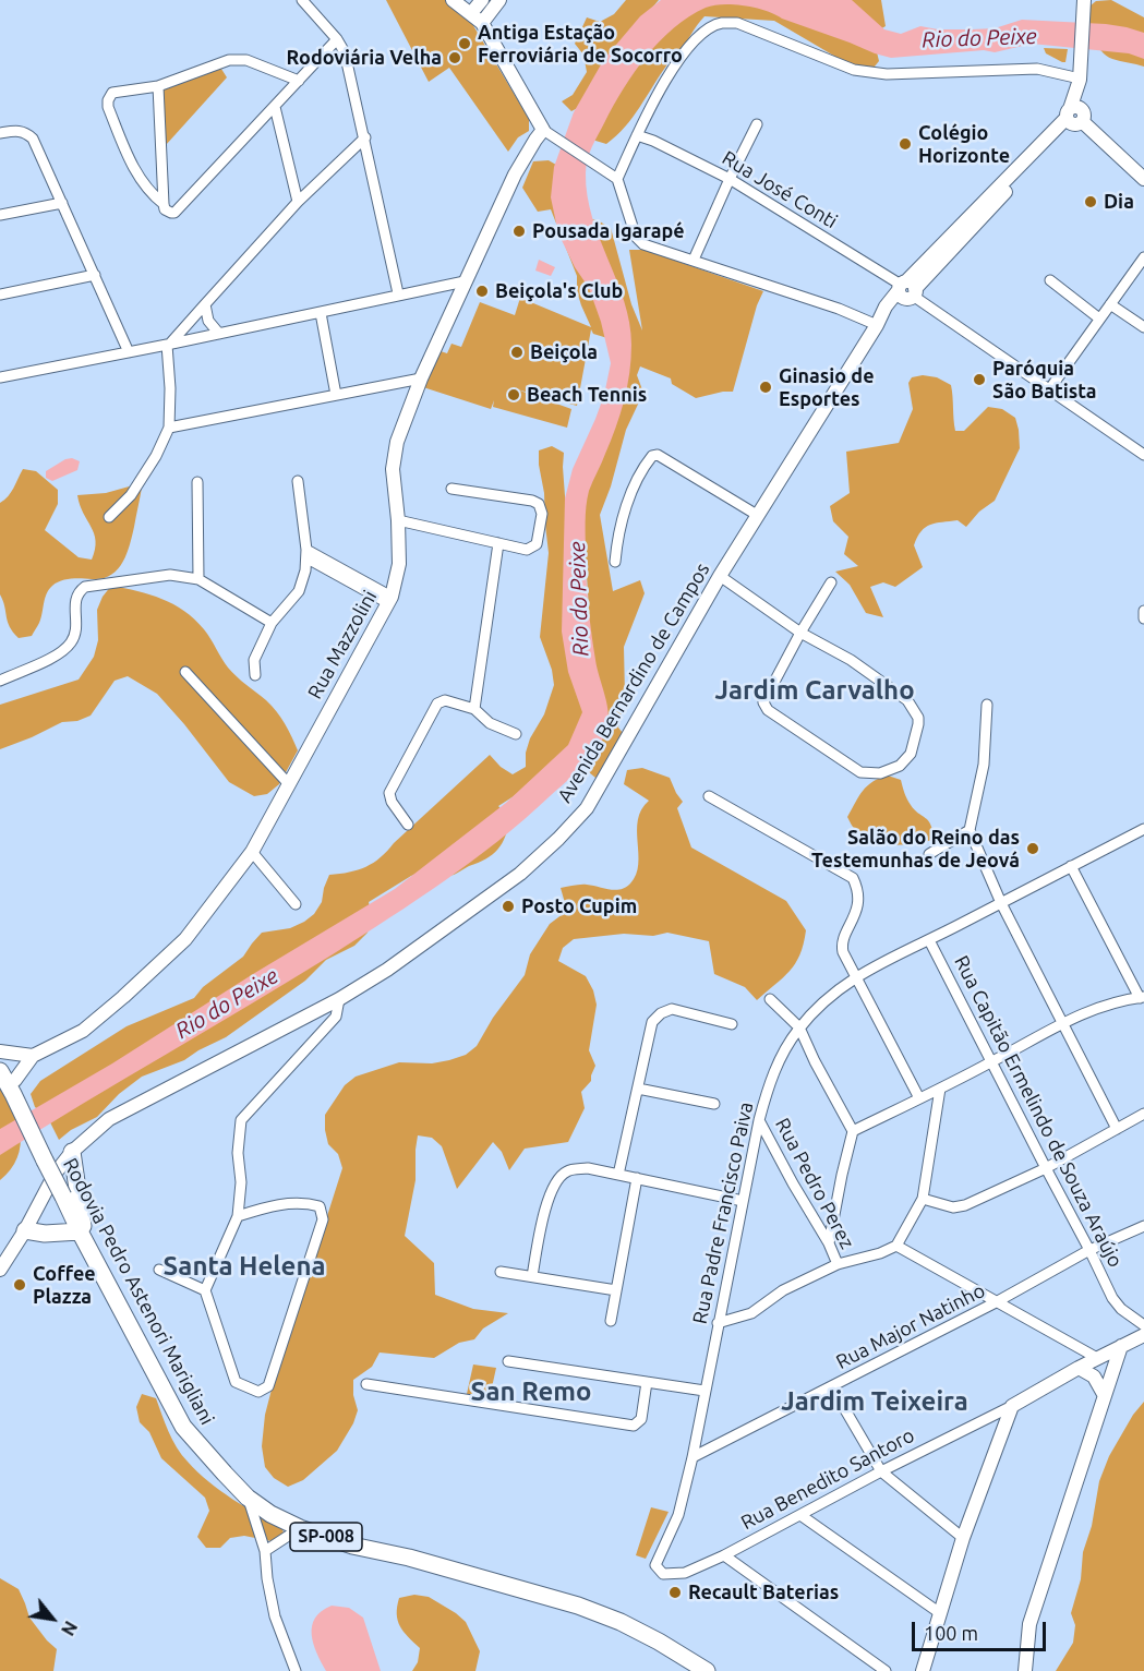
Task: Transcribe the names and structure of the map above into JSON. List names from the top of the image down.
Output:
{
  "streets": {
    "main road": ["Rodovia Pedro Astenori Marigliani", "SP-008"],
    "street": [
      "Rua José Conti",
      "Rua Mazzolini",
      "Avenida Bernardino de Campos",
      "Rua Capitão Ermelindo de Souza Araújo",
      "Rua Pedro Perez",
      "Rua Padre Francisco Paiva",
      "Rua Major Natinho",
      "Rua Benedito Santoro"
    ]
  },
  "crossings": [
    ["Rua José Conti", "Avenida Bernardino de Campos"],
    ["Rua Mazzolini", "Rodovia Pedro Astenori Marigliani"],
    ["Rua Capitão Ermelindo de Souza Araújo", "Rua Padre Francisco Paiva"],
    ["Rua Capitão Ermelindo de Souza Araújo", "Rua Major Natinho"],
    ["Rua Pedro Perez", "Rua Padre Francisco Paiva"],
    ["Rua Padre Francisco Paiva", "Rua Major Natinho"],
    ["Rua Padre Francisco Paiva", "Rua Benedito Santoro"]
  ],
  "districts": [
    "Jardim Carvalho",
    "Santa Helena",
    "San Remo",
    "Jardim Teixeira"
  ],
  "water": ["Rio do Peixe"],
  "places": [
    "Antiga Estação Ferroviária de Socorro",
    "Rodoviária Velha",
    "Colégio Horizonte",
    "Dia",
    "Pousada Igarapé",
    "Beiçola's Club",
    "Beiçola",
    "Paróquia São Batista",
    "Ginasio de Esportes",
    "Beach Tennis",
    "Salão do Reino das Testemunhas de Jeová",
    "Posto Cupim",
    "Coffee Plazza",
    "Recault Baterias"
  ],
  "scale_bar": "100 m",
  "north": "bottom right"
}
